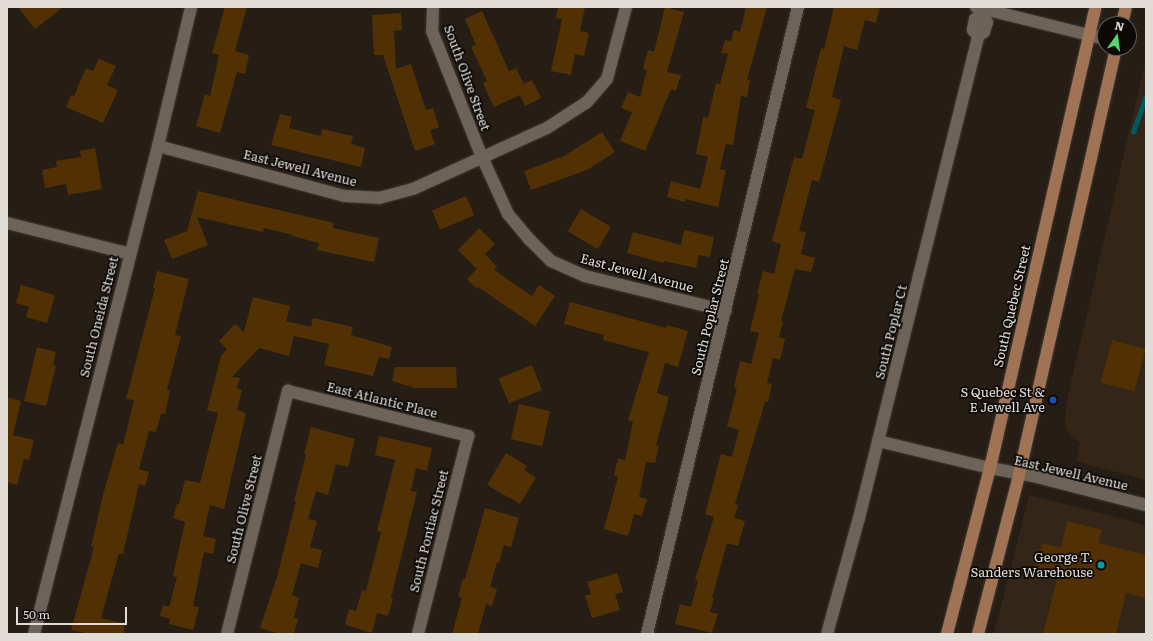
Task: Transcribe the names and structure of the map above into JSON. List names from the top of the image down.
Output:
{
  "streets": {
    "main road": ["South Quebec Street"],
    "street": [
      "South Olive Street",
      "East Jewell Avenue",
      "South Oneida Street",
      "South Poplar Street",
      "South Poplar Ct",
      "East Atlantic Place",
      "South Pontiac Street"
    ]
  },
  "crossings": [
    ["South Olive Street", "East Jewell Avenue"],
    ["South Olive Street", "East Atlantic Place"],
    ["East Jewell Avenue", "South Quebec Street"],
    ["East Jewell Avenue", "South Oneida Street"],
    ["East Jewell Avenue", "South Poplar Street"],
    ["East Jewell Avenue", "South Poplar Ct"],
    ["East Atlantic Place", "South Pontiac Street"]
  ],
  "places": ["S Quebec St & E Jewell Ave", "George T. Sanders Warehouse"],
  "scale_bar": "50 m",
  "north": "top"
}
